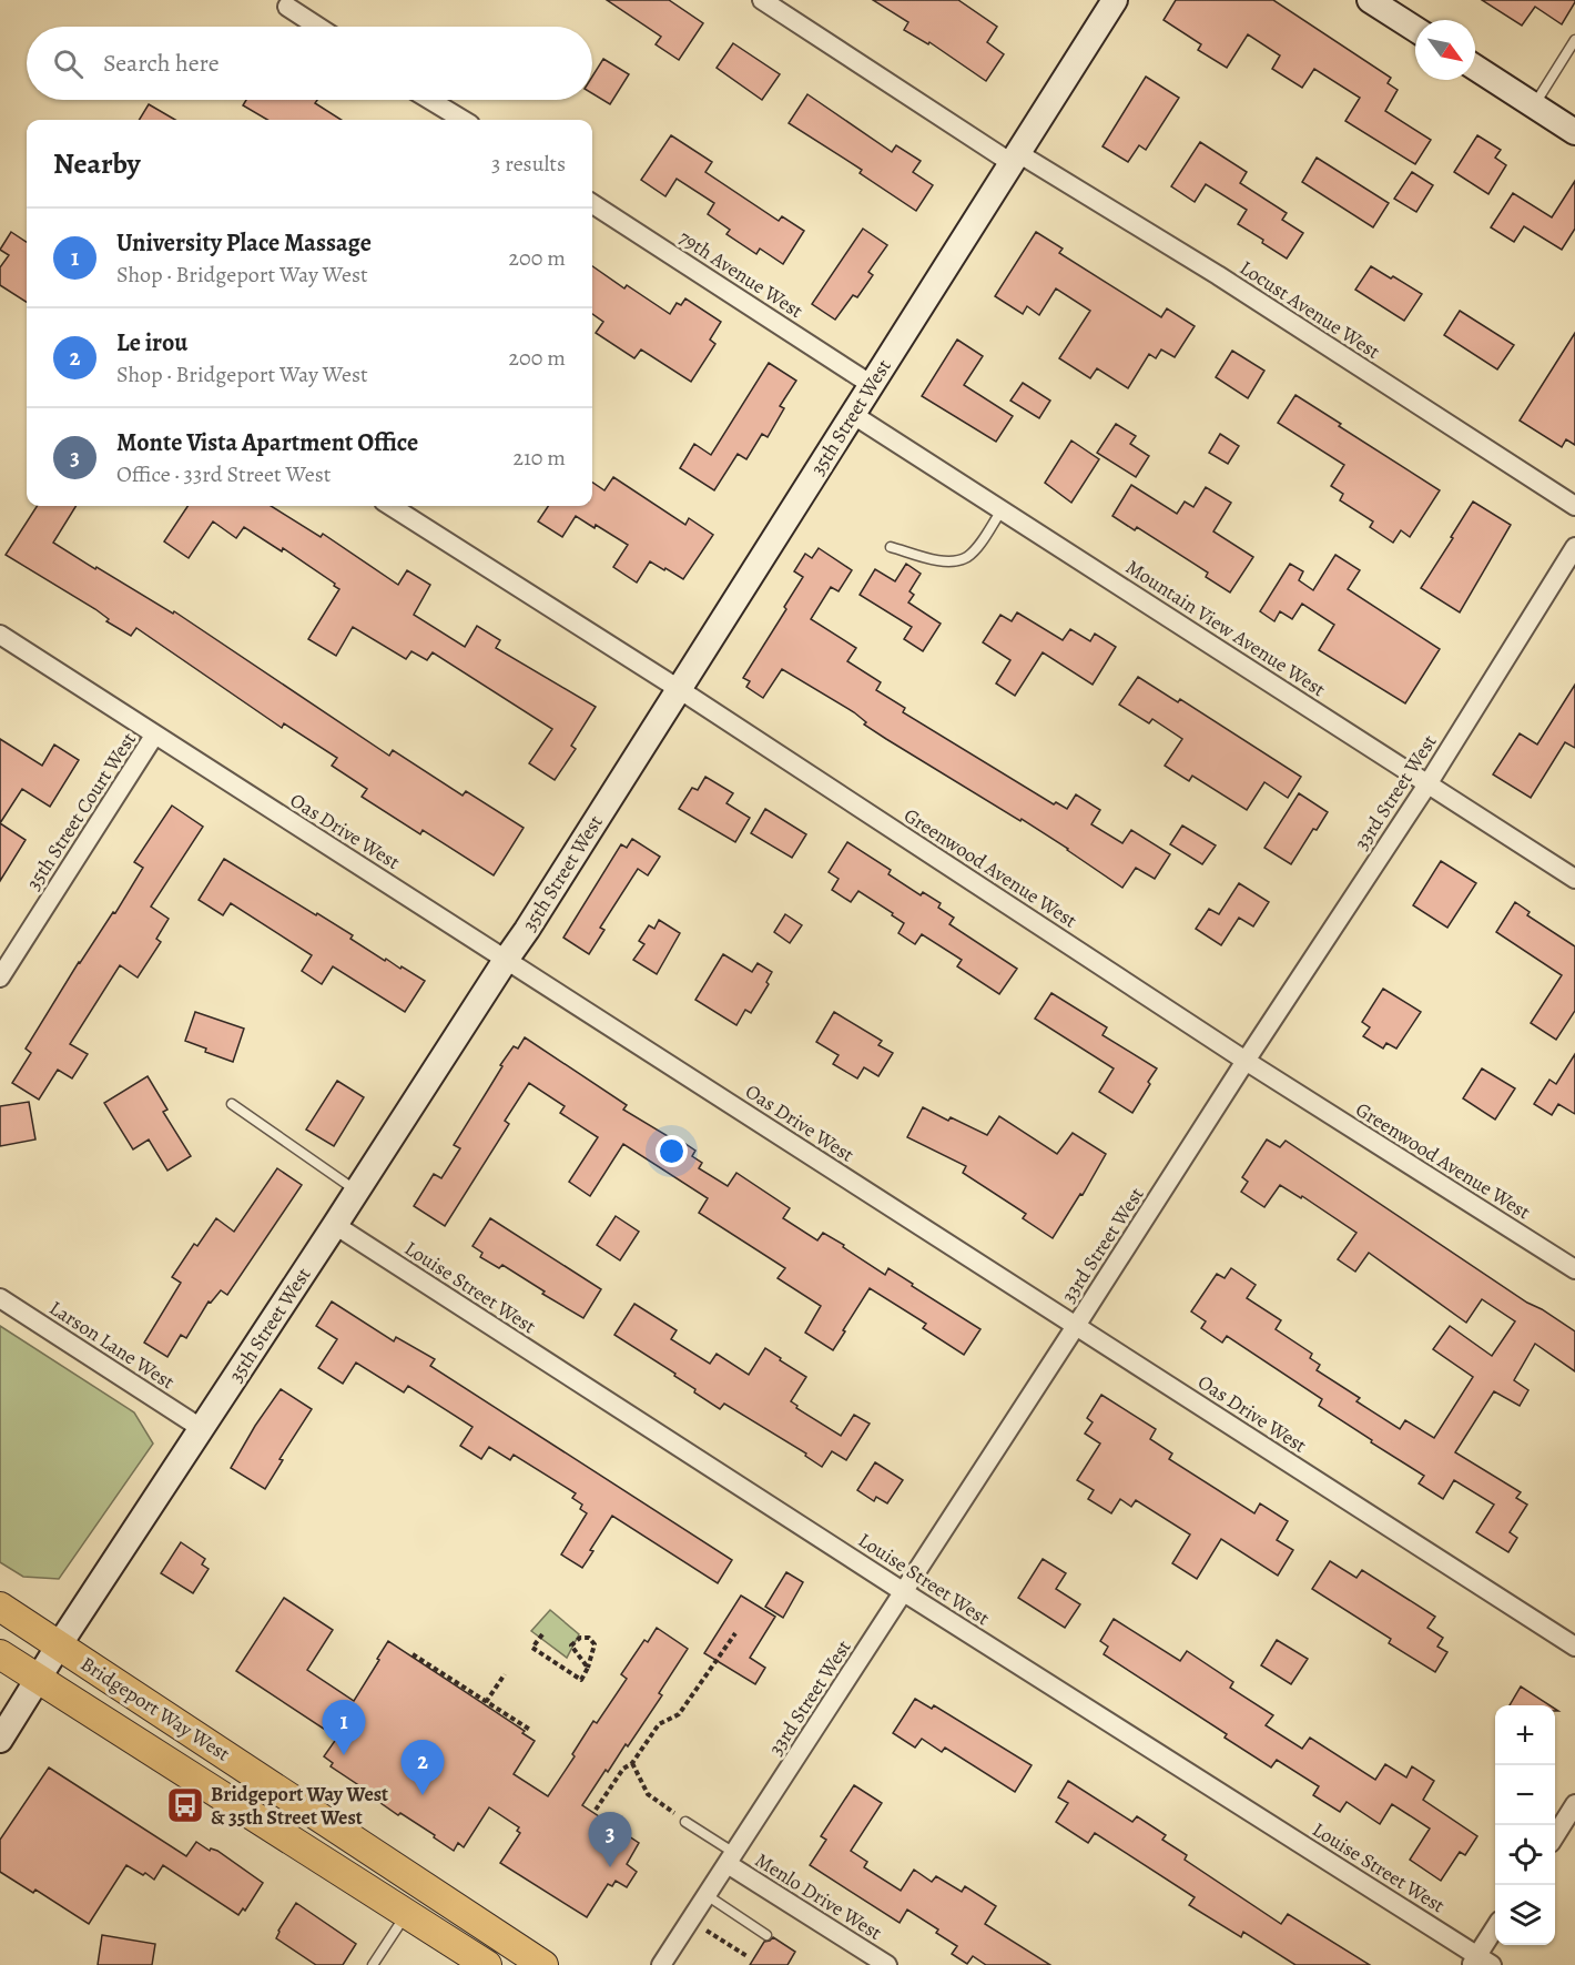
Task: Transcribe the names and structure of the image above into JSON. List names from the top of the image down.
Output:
{
  "streets": {
    "main road": ["Bridgeport Way West"],
    "street": [
      "79th Avenue West",
      "Locust Avenue West",
      "35th Street West",
      "Mountain View Avenue West",
      "33rd Street West",
      "35th Street Court West",
      "Oas Drive West",
      "Greenwood Avenue West",
      "Louise Street West",
      "Larson Lane West",
      "Menlo Drive West"
    ]
  },
  "crossings": [
    ["79th Avenue West", "35th Street West"],
    ["Locust Avenue West", "35th Street West"],
    ["35th Street West", "Mountain View Avenue West"],
    ["35th Street West", "Oas Drive West"],
    ["35th Street West", "Greenwood Avenue West"],
    ["35th Street West", "Louise Street West"],
    ["35th Street West", "Larson Lane West"],
    ["35th Street West", "Bridgeport Way West"],
    ["Mountain View Avenue West", "33rd Street West"],
    ["33rd Street West", "Oas Drive West"],
    ["33rd Street West", "Greenwood Avenue West"],
    ["33rd Street West", "Louise Street West"],
    ["33rd Street West", "Menlo Drive West"],
    ["35th Street Court West", "Oas Drive West"]
  ],
  "places": {
    "bus stop": ["Bridgeport Way West & 35th Street West"]
  },
  "north": "bottom right",
  "page": {
    "search": "Search here",
    "heading": ["Nearby", "3 results"],
    "list": [
      {
        "mark": "1",
        "name": "University Place Massage",
        "note": "Shop · Bridgeport Way West",
        "value": "200 m"
      },
      {
        "mark": "2",
        "name": "Le irou",
        "note": "Shop · Bridgeport Way West",
        "value": "200 m"
      },
      {
        "mark": "3",
        "name": "Monte Vista Apartment Office",
        "note": "Office · 33rd Street West",
        "value": "210 m"
      }
    ],
    "pins": ["1", "2", "3"],
    "map_buttons": ["+", "−"]
  }
}
